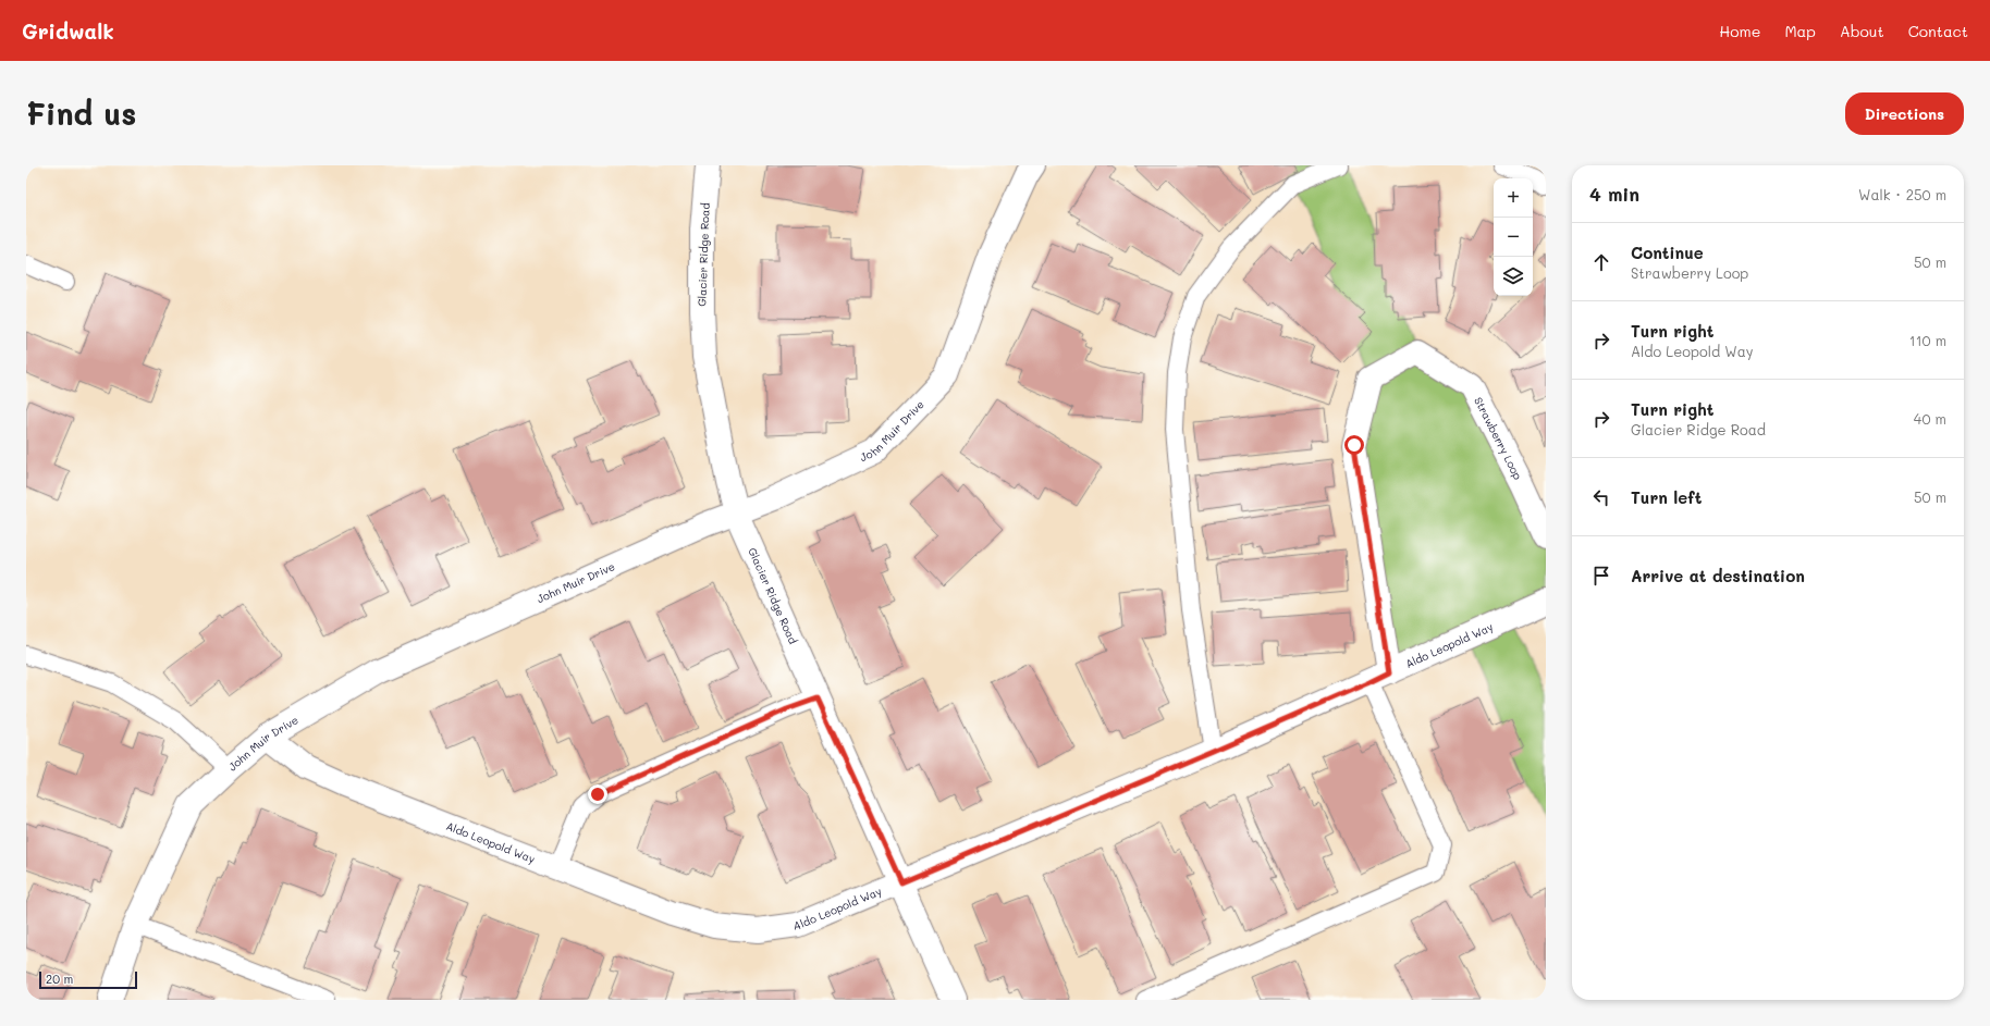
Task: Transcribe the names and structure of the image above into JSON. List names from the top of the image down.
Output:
{
  "streets": {
    "street": [
      "Glacier Ridge Road",
      "John Muir Drive",
      "Strawberry Loop",
      "Aldo Leopold Way"
    ]
  },
  "crossings": [
    ["Glacier Ridge Road", "John Muir Drive"],
    ["Glacier Ridge Road", "Aldo Leopold Way"],
    ["John Muir Drive", "Aldo Leopold Way"],
    ["Strawberry Loop", "Aldo Leopold Way"]
  ],
  "scale_bar": "20 m",
  "page": {
    "header": "Gridwalk",
    "nav": [
      "Home",
      "Map",
      "About",
      "Contact"
    ],
    "buttons": "Directions",
    "title": "Find us",
    "heading": ["4 min", "Walk · 250 m"],
    "map_buttons": ["+", "−"],
    "list": [
      ["Continue", "Strawberry Loop", "50 m"],
      ["Turn right", "Aldo Leopold Way", "110 m"],
      ["Turn right", "Glacier Ridge Road", "40 m"],
      ["Turn left", "50 m"],
      "Arrive at destination"
    ],
    "scale": "20 m"
  }
}
